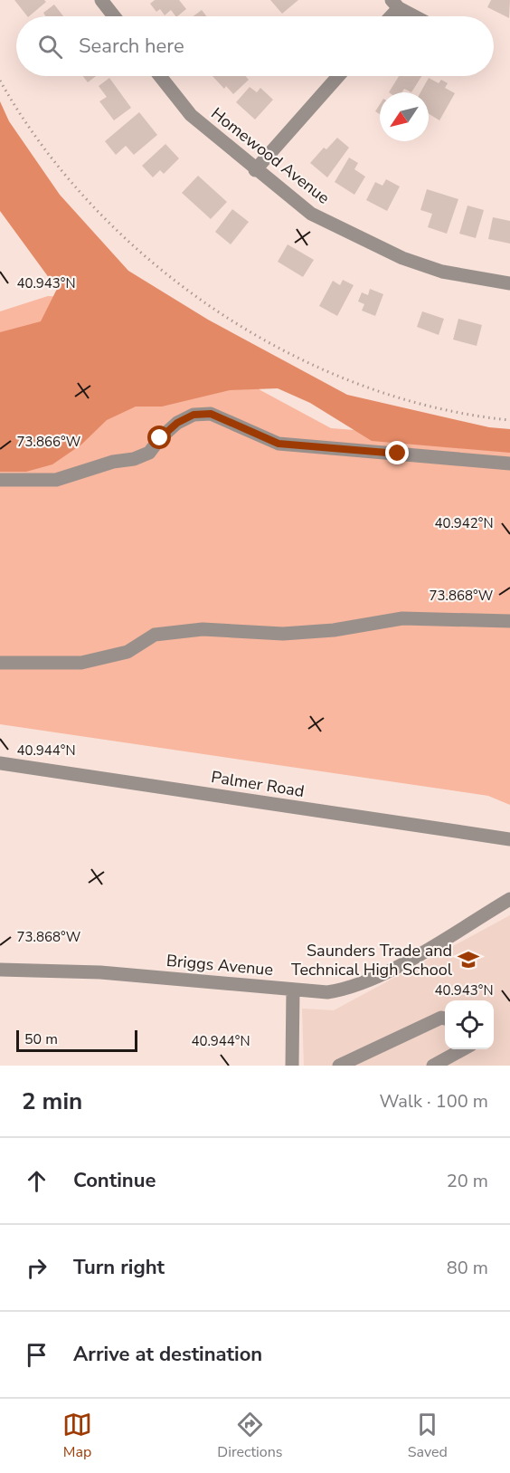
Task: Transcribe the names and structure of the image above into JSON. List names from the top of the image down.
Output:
{
  "streets": {
    "street": ["Homewood Avenue", "Palmer Road", "Briggs Avenue"]
  },
  "places": {
    "school or university": ["Saunders Trade and Technical High School"]
  },
  "scale_bar": "50 m",
  "north": "bottom left",
  "page": {
    "search": "Search here",
    "scale": "50 m",
    "heading": ["2 min", "Walk · 100 m"],
    "list": [
      ["Continue", "20 m"],
      ["Turn right", "80 m"],
      "Arrive at destination"
    ],
    "nav": ["Map", "Directions", "Saved"]
  },
  "coordinates": [
    "40.943°N",
    "73.866°W",
    "40.942°N",
    "73.868°W",
    "40.944°N"
  ]
}
